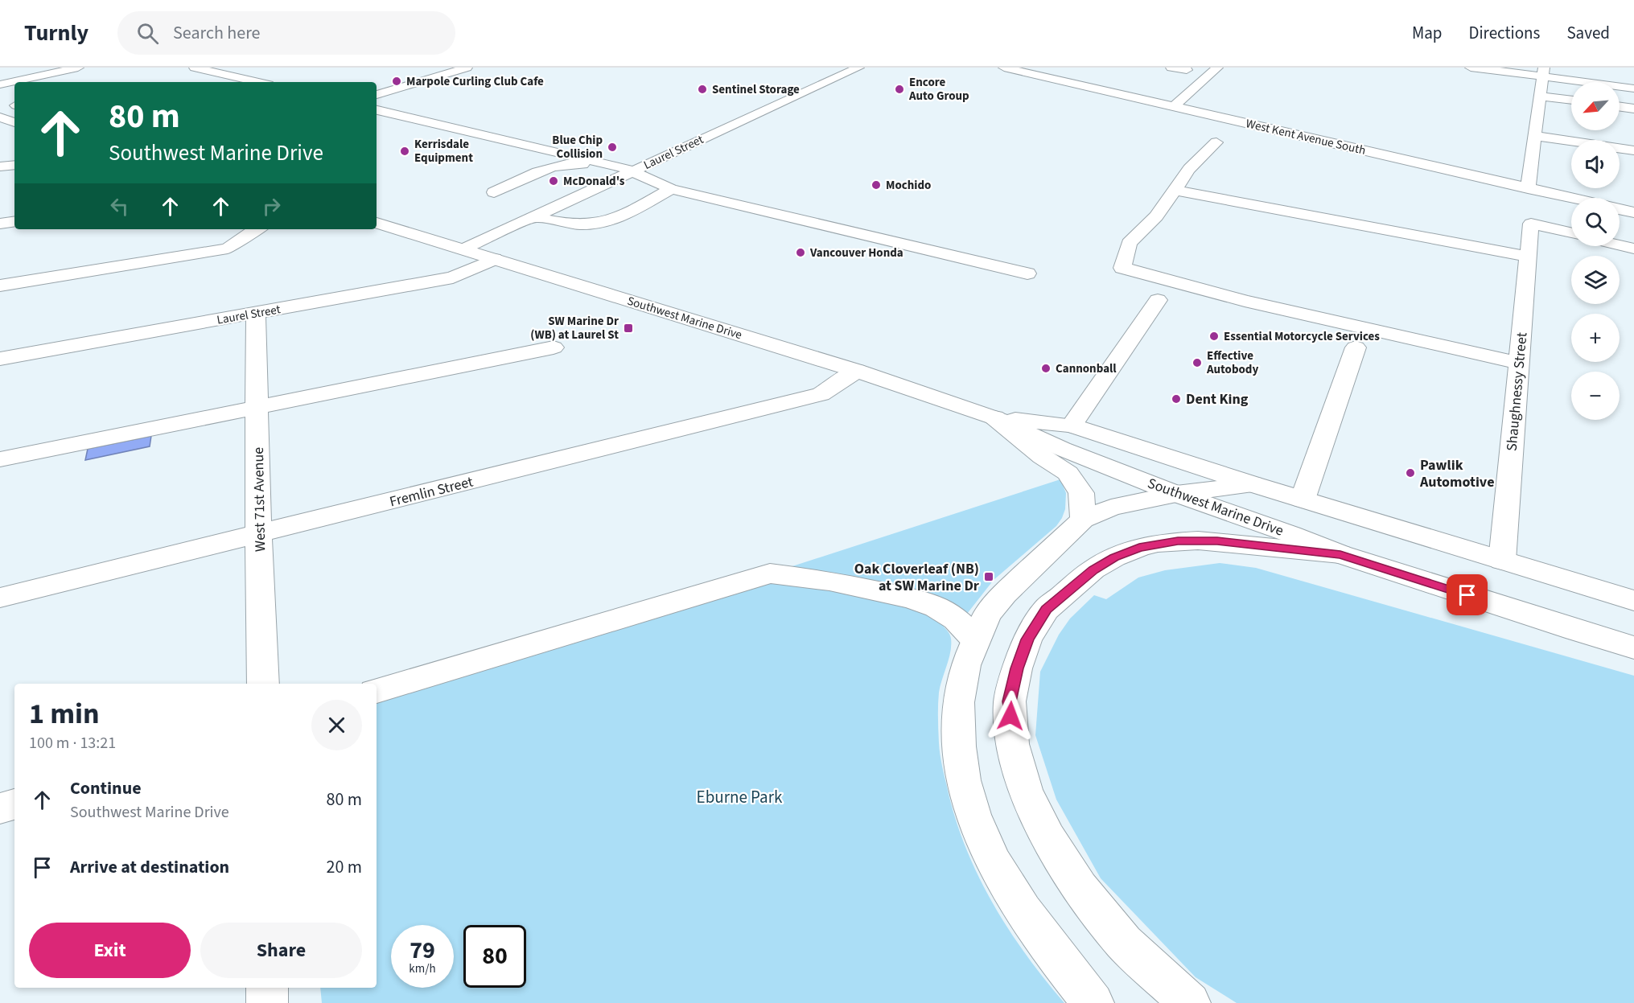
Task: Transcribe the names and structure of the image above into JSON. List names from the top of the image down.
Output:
{
  "streets": {
    "main road": [
      "West Kent Avenue South",
      "Laurel Street",
      "Southwest Marine Drive",
      "Shaughnessy Street",
      "Fremlin Street",
      "West 71st Avenue"
    ]
  },
  "crossings": [
    ["Laurel Street", "Southwest Marine Drive"],
    ["Laurel Street", "West 71st Avenue"],
    ["Southwest Marine Drive", "Shaughnessy Street"],
    ["Southwest Marine Drive", "Fremlin Street"],
    ["Fremlin Street", "West 71st Avenue"]
  ],
  "parks": ["Eburne Park"],
  "places": {
    "other": [
      "Marpole Curling Club Cafe",
      "Sentinel Storage",
      "Encore Auto Group",
      "Blue Chip Collision",
      "Kerrisdale Equipment",
      "McDonald's",
      "Mochido",
      "Vancouver Honda",
      "Essential Motorcycle Services",
      "Effective Autobody",
      "Cannonball",
      "Dent King",
      "Pawlik Automotive"
    ],
    "transit": ["SW Marine Dr (WB) at Laurel St", "Oak Cloverleaf (NB) at SW Marine Dr"]
  },
  "north": "bottom left",
  "page": {
    "header": "Turnly",
    "search": "Search here",
    "nav": ["Map", "Directions", "Saved"],
    "map_buttons": ["+", "−"],
    "turn": ["80 m", "Southwest Marine Drive"],
    "heading": ["1 min", "100 m · 13:21"],
    "list": [
      {
        "name": "Continue",
        "note": "Southwest Marine Drive",
        "value": "80 m"
      },
      {
        "name": "Arrive at destination",
        "value": "20 m"
      }
    ],
    "buttons": ["Exit", "Share"],
    "speed": "79 km/h",
    "limit": "80"
  }
}
